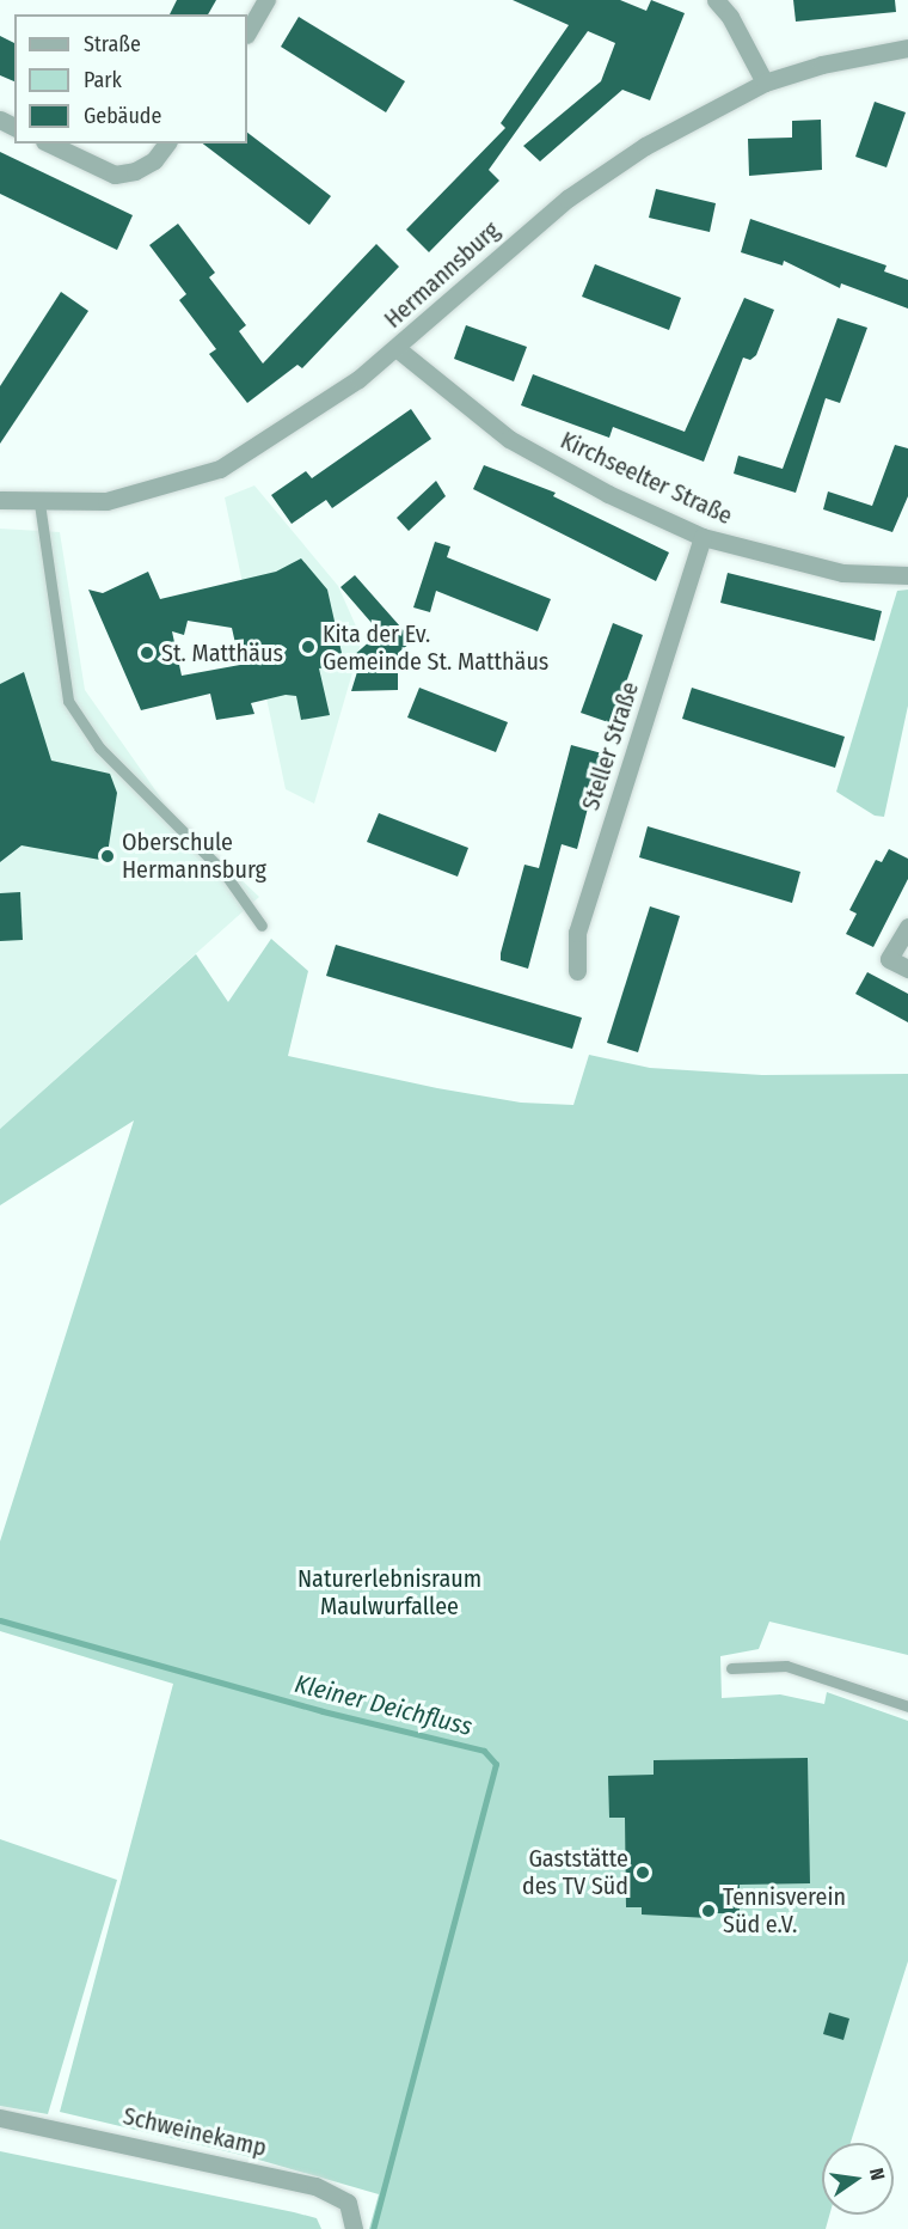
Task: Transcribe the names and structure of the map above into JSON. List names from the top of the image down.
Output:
{
  "streets": {
    "street": [
      "Hermannsburg",
      "Kirchseelter Straße",
      "Steller Straße",
      "Schweinekamp"
    ]
  },
  "crossings": [
    ["Hermannsburg", "Kirchseelter Straße"],
    ["Kirchseelter Straße", "Steller Straße"]
  ],
  "water": ["Kleiner Deichfluss"],
  "parks": ["Naturerlebnisraum Maulwurfallee"],
  "places": [
    "Kita der Ev. Gemeinde St. Matthäus",
    "St. Matthäus",
    "Oberschule Hermannsburg",
    "Gaststätte des TV Süd",
    "Tennisverein Süd e.V."
  ],
  "legend": ["Straße", "Park", "Gebäude"],
  "north": "right"
}
